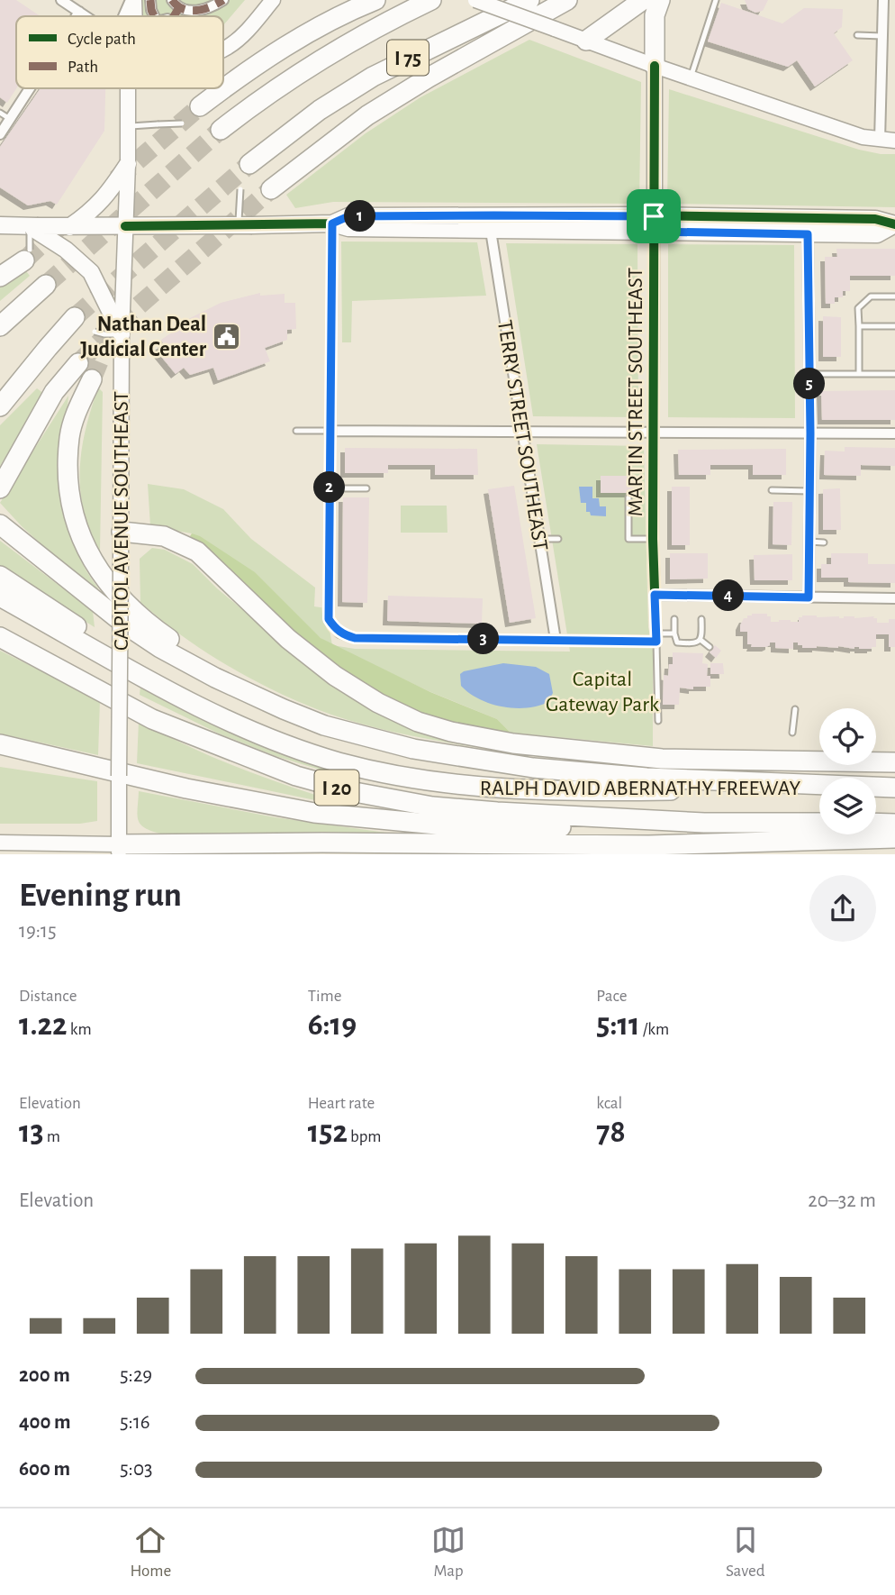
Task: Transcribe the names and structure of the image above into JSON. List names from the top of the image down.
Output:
{
  "streets": {
    "highway": ["I 75", "I 20", "RALPH DAVID ABERNATHY FREEWAY"],
    "main road": ["MARTIN STREET SOUTHEAST", "CAPITOL AVENUE SOUTHEAST"],
    "street": ["TERRY STREET SOUTHEAST"]
  },
  "parks": ["Capital Gateway Park"],
  "places": {
    "public building": ["Nathan Deal Judicial Center"]
  },
  "legend": ["Cycle path", "Path"],
  "page": {
    "pins": [
      "1",
      "5",
      "2",
      "4",
      "3"
    ],
    "heading": ["Evening run", "19:15"],
    "stats": [
      ["Distance", "1.22 km"],
      ["Time", "6:19"],
      ["Pace", "5:11 /km"],
      ["Elevation", "13 m"],
      ["Heart rate", "152 bpm"],
      ["kcal", "78"]
    ],
    "chart": ["Elevation", "20–32 m"],
    "list": [
      {
        "name": "200 m",
        "note": "5:29"
      },
      {
        "name": "400 m",
        "note": "5:16"
      },
      {
        "name": "600 m",
        "note": "5:03"
      }
    ],
    "tabs": ["Home", "Map", "Saved"]
  }
}
